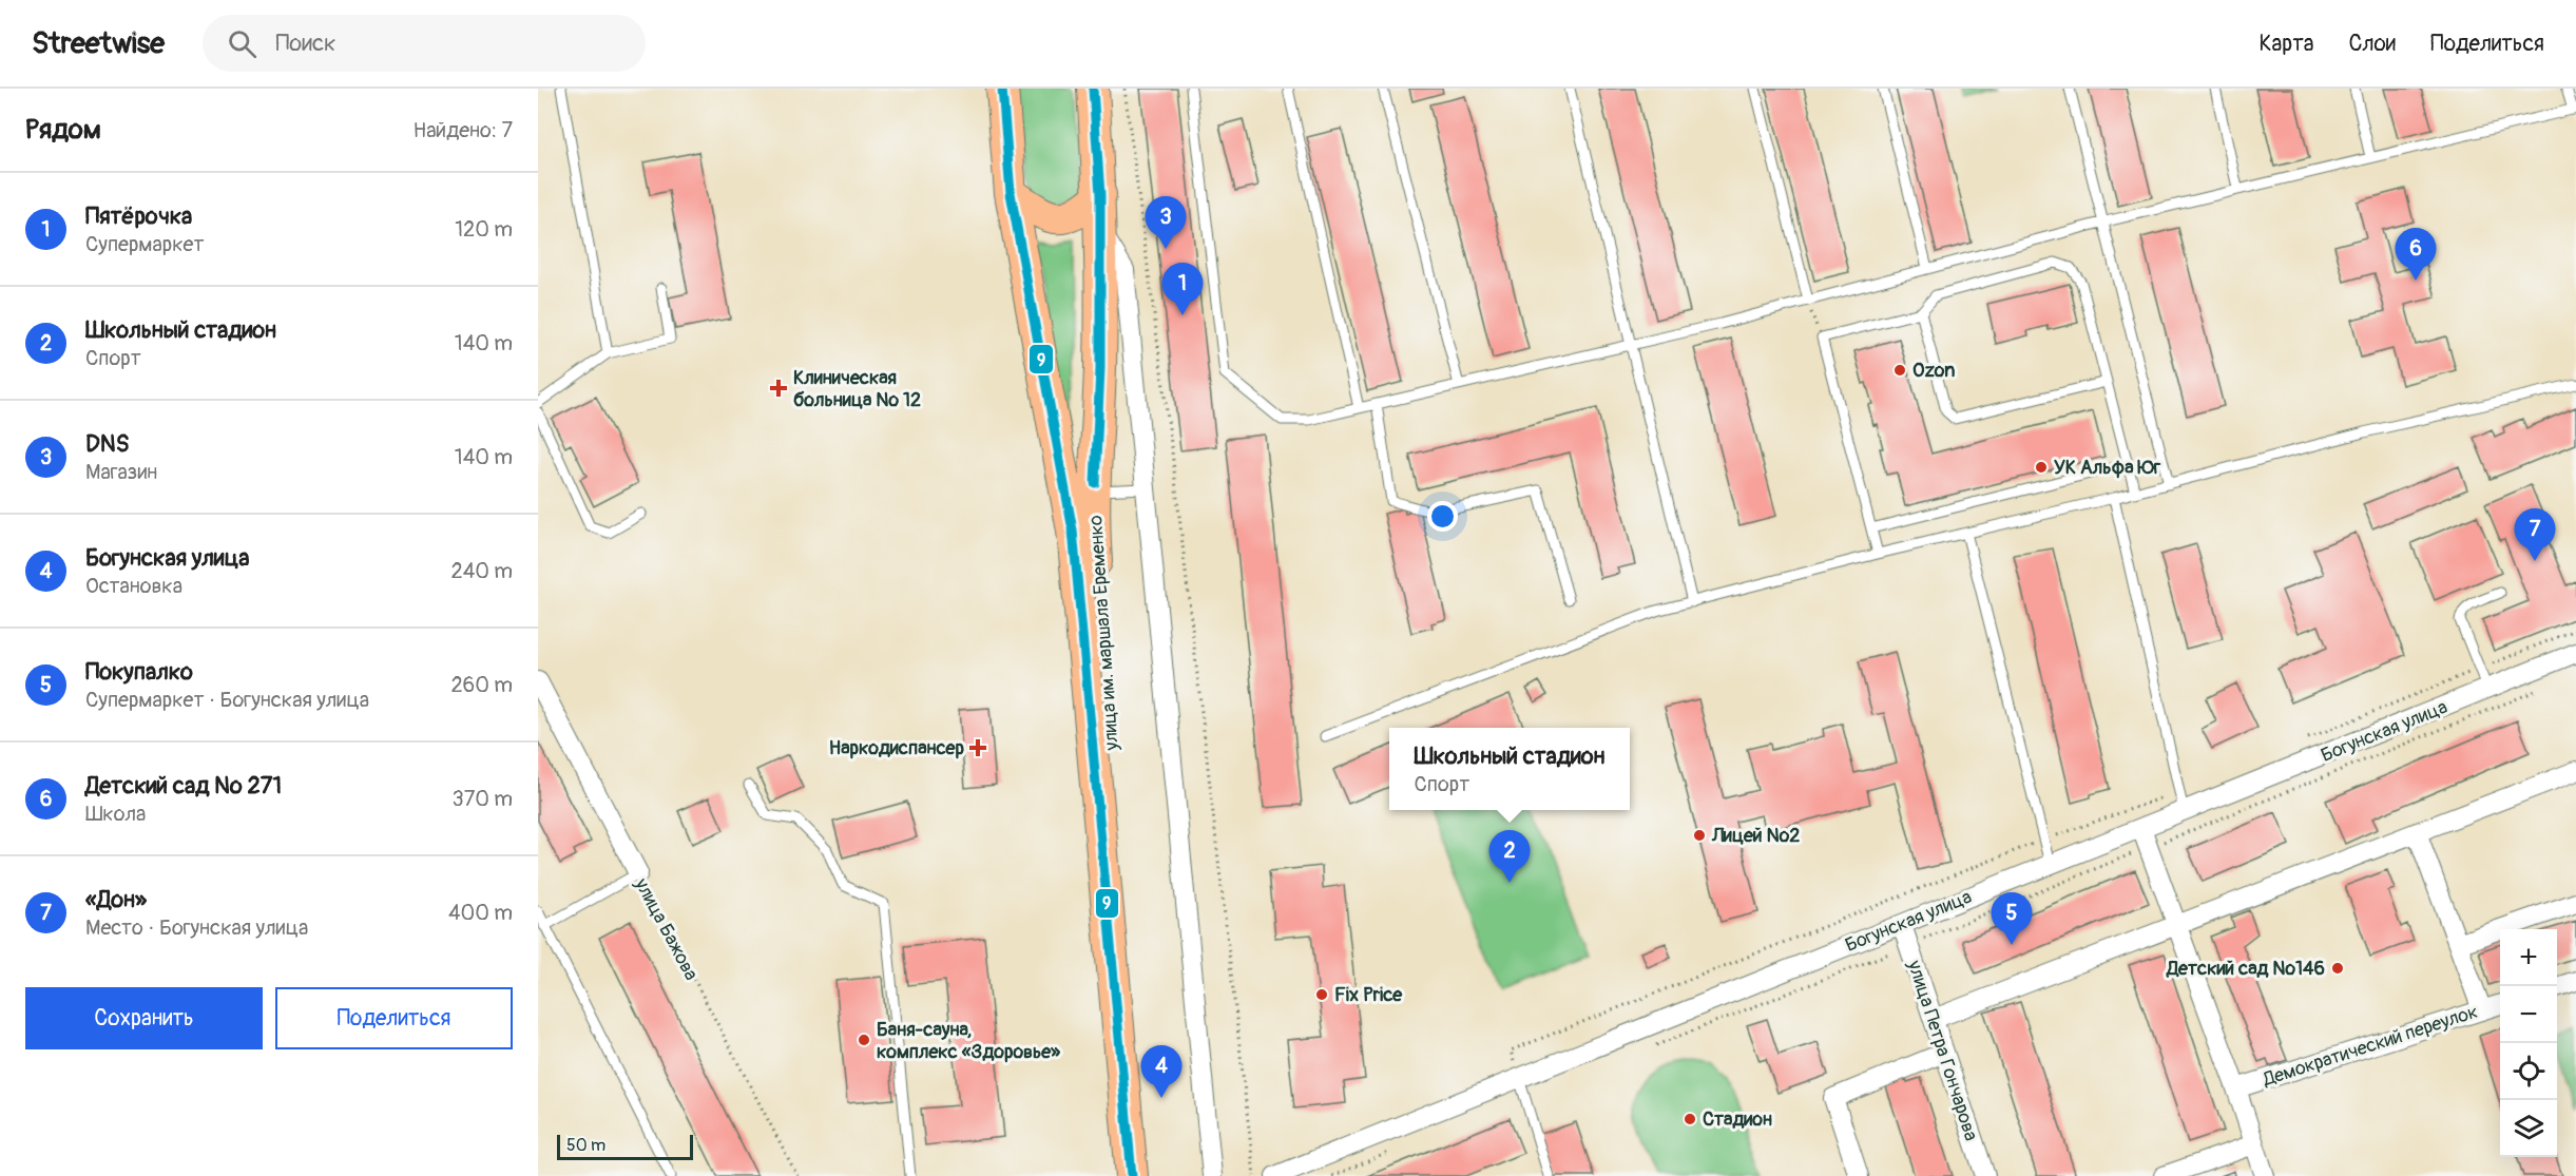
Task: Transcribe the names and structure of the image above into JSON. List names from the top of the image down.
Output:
{
  "streets": {
    "highway": ["улица им. маршала Еременко"],
    "street": [
      "Богунская улица",
      "улица Бажова",
      "Демократический переулок",
      "улица Петра Гончарова"
    ]
  },
  "crossings": [
    ["Богунская улица", "улица Петра Гончарова"]
  ],
  "places": {
    "other": [
      "Ozon",
      "УК Альфа Юг",
      "Лицей №2",
      "Детский сад №146",
      "Fix Price",
      "Баня-сауна, комплекс «Здоровье»",
      "Стадион"
    ],
    "health": ["Клиническая больница № 12", "Наркодиспансер"]
  },
  "lines": ["transit line 9"],
  "scale_bar": "50 m",
  "page": {
    "header": "Streetwise",
    "search": "Поиск",
    "nav": ["Карта", "Слои", "Поделиться"],
    "heading": ["Рядом", "Найдено: 7"],
    "list": [
      {
        "mark": "1",
        "name": "Пятёрочка",
        "note": "Супермаркет",
        "value": "120 m"
      },
      {
        "mark": "2",
        "name": "Школьный стадион",
        "note": "Спорт",
        "value": "140 m"
      },
      {
        "mark": "3",
        "name": "DNS",
        "note": "Магазин",
        "value": "140 m"
      },
      {
        "mark": "4",
        "name": "Богунская улица",
        "note": "Остановка",
        "value": "240 m"
      },
      {
        "mark": "5",
        "name": "Покупалко",
        "note": "Супермаркет · Богунская улица",
        "value": "260 m"
      },
      {
        "mark": "6",
        "name": "Детский сад № 271",
        "note": "Школа",
        "value": "370 m"
      },
      {
        "mark": "7",
        "name": "«Дон»",
        "note": "Место · Богунская улица",
        "value": "400 m"
      }
    ],
    "pins": [
      "3",
      "6",
      "1",
      "7",
      "2",
      "5",
      "4"
    ],
    "popup": ["Школьный стадион", "Спорт"],
    "map_buttons": ["+", "−"],
    "buttons": ["Сохранить", "Поделиться"],
    "scale": "50 m"
  }
}
